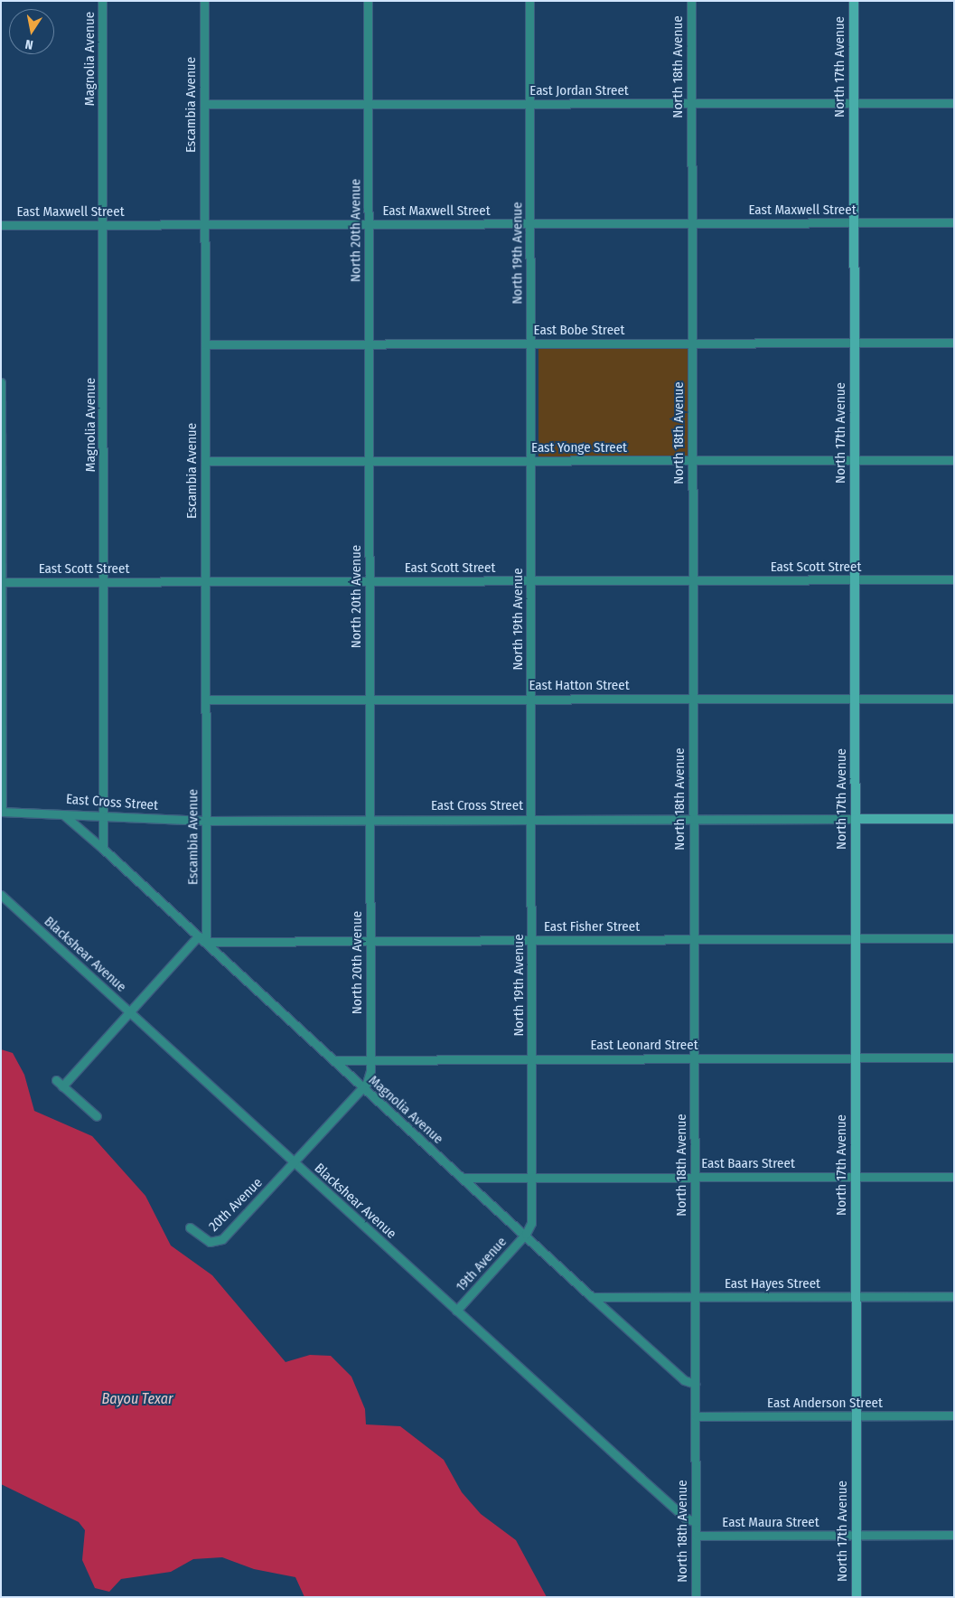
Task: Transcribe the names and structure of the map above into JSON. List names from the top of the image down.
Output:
{
  "streets": {
    "street": [
      "Magnolia Avenue",
      "North 18th Avenue",
      "North 17th Avenue",
      "East Jordan Street",
      "Escambia Avenue",
      "East Maxwell Street",
      "North 20th Avenue",
      "North 19th Avenue",
      "East Bobe Street",
      "East Yonge Street",
      "East Scott Street",
      "East Hatton Street",
      "East Cross Street",
      "East Fisher Street",
      "Blackshear Avenue",
      "East Leonard Street",
      "East Baars Street",
      "20th Avenue",
      "19th Avenue",
      "East Hayes Street",
      "East Anderson Street",
      "East Maura Street"
    ]
  },
  "crossings": [
    ["Magnolia Avenue", "North 18th Avenue"],
    ["Magnolia Avenue", "Escambia Avenue"],
    ["Magnolia Avenue", "East Maxwell Street"],
    ["Magnolia Avenue", "North 20th Avenue"],
    ["Magnolia Avenue", "North 19th Avenue"],
    ["Magnolia Avenue", "East Scott Street"],
    ["Magnolia Avenue", "East Cross Street"],
    ["Magnolia Avenue", "East Fisher Street"],
    ["Magnolia Avenue", "East Leonard Street"],
    ["Magnolia Avenue", "East Baars Street"],
    ["Magnolia Avenue", "19th Avenue"],
    ["Magnolia Avenue", "East Hayes Street"],
    ["North 18th Avenue", "East Jordan Street"],
    ["North 18th Avenue", "East Maxwell Street"],
    ["North 18th Avenue", "East Bobe Street"],
    ["North 18th Avenue", "East Yonge Street"],
    ["North 18th Avenue", "East Scott Street"],
    ["North 18th Avenue", "East Hatton Street"],
    ["North 18th Avenue", "East Cross Street"],
    ["North 18th Avenue", "East Fisher Street"],
    ["North 18th Avenue", "Blackshear Avenue"],
    ["North 18th Avenue", "East Leonard Street"],
    ["North 18th Avenue", "East Baars Street"],
    ["North 18th Avenue", "East Hayes Street"],
    ["North 18th Avenue", "East Anderson Street"],
    ["North 18th Avenue", "East Maura Street"],
    ["North 17th Avenue", "East Jordan Street"],
    ["North 17th Avenue", "East Maxwell Street"],
    ["North 17th Avenue", "East Bobe Street"],
    ["North 17th Avenue", "East Yonge Street"],
    ["North 17th Avenue", "East Scott Street"],
    ["North 17th Avenue", "East Hatton Street"],
    ["North 17th Avenue", "East Cross Street"],
    ["North 17th Avenue", "East Fisher Street"],
    ["North 17th Avenue", "East Leonard Street"],
    ["North 17th Avenue", "East Baars Street"],
    ["North 17th Avenue", "East Hayes Street"],
    ["North 17th Avenue", "East Anderson Street"],
    ["North 17th Avenue", "East Maura Street"],
    ["East Jordan Street", "Escambia Avenue"],
    ["East Jordan Street", "North 20th Avenue"],
    ["East Jordan Street", "North 19th Avenue"],
    ["Escambia Avenue", "East Maxwell Street"],
    ["Escambia Avenue", "East Bobe Street"],
    ["Escambia Avenue", "East Yonge Street"],
    ["Escambia Avenue", "East Scott Street"],
    ["Escambia Avenue", "East Hatton Street"],
    ["Escambia Avenue", "East Cross Street"],
    ["Escambia Avenue", "East Fisher Street"],
    ["East Maxwell Street", "North 20th Avenue"],
    ["East Maxwell Street", "North 19th Avenue"],
    ["North 20th Avenue", "East Bobe Street"],
    ["North 20th Avenue", "East Yonge Street"],
    ["North 20th Avenue", "East Scott Street"],
    ["North 20th Avenue", "East Hatton Street"],
    ["North 20th Avenue", "East Cross Street"],
    ["North 20th Avenue", "East Fisher Street"],
    ["North 20th Avenue", "Blackshear Avenue"],
    ["North 20th Avenue", "East Leonard Street"],
    ["North 20th Avenue", "20th Avenue"],
    ["North 19th Avenue", "East Bobe Street"],
    ["North 19th Avenue", "East Yonge Street"],
    ["North 19th Avenue", "East Scott Street"],
    ["North 19th Avenue", "East Hatton Street"],
    ["North 19th Avenue", "East Cross Street"],
    ["North 19th Avenue", "East Fisher Street"],
    ["North 19th Avenue", "East Leonard Street"],
    ["North 19th Avenue", "East Baars Street"],
    ["North 19th Avenue", "19th Avenue"],
    ["Blackshear Avenue", "20th Avenue"],
    ["Blackshear Avenue", "19th Avenue"]
  ],
  "water": ["Bayou Texar"],
  "north": "bottom"
}
